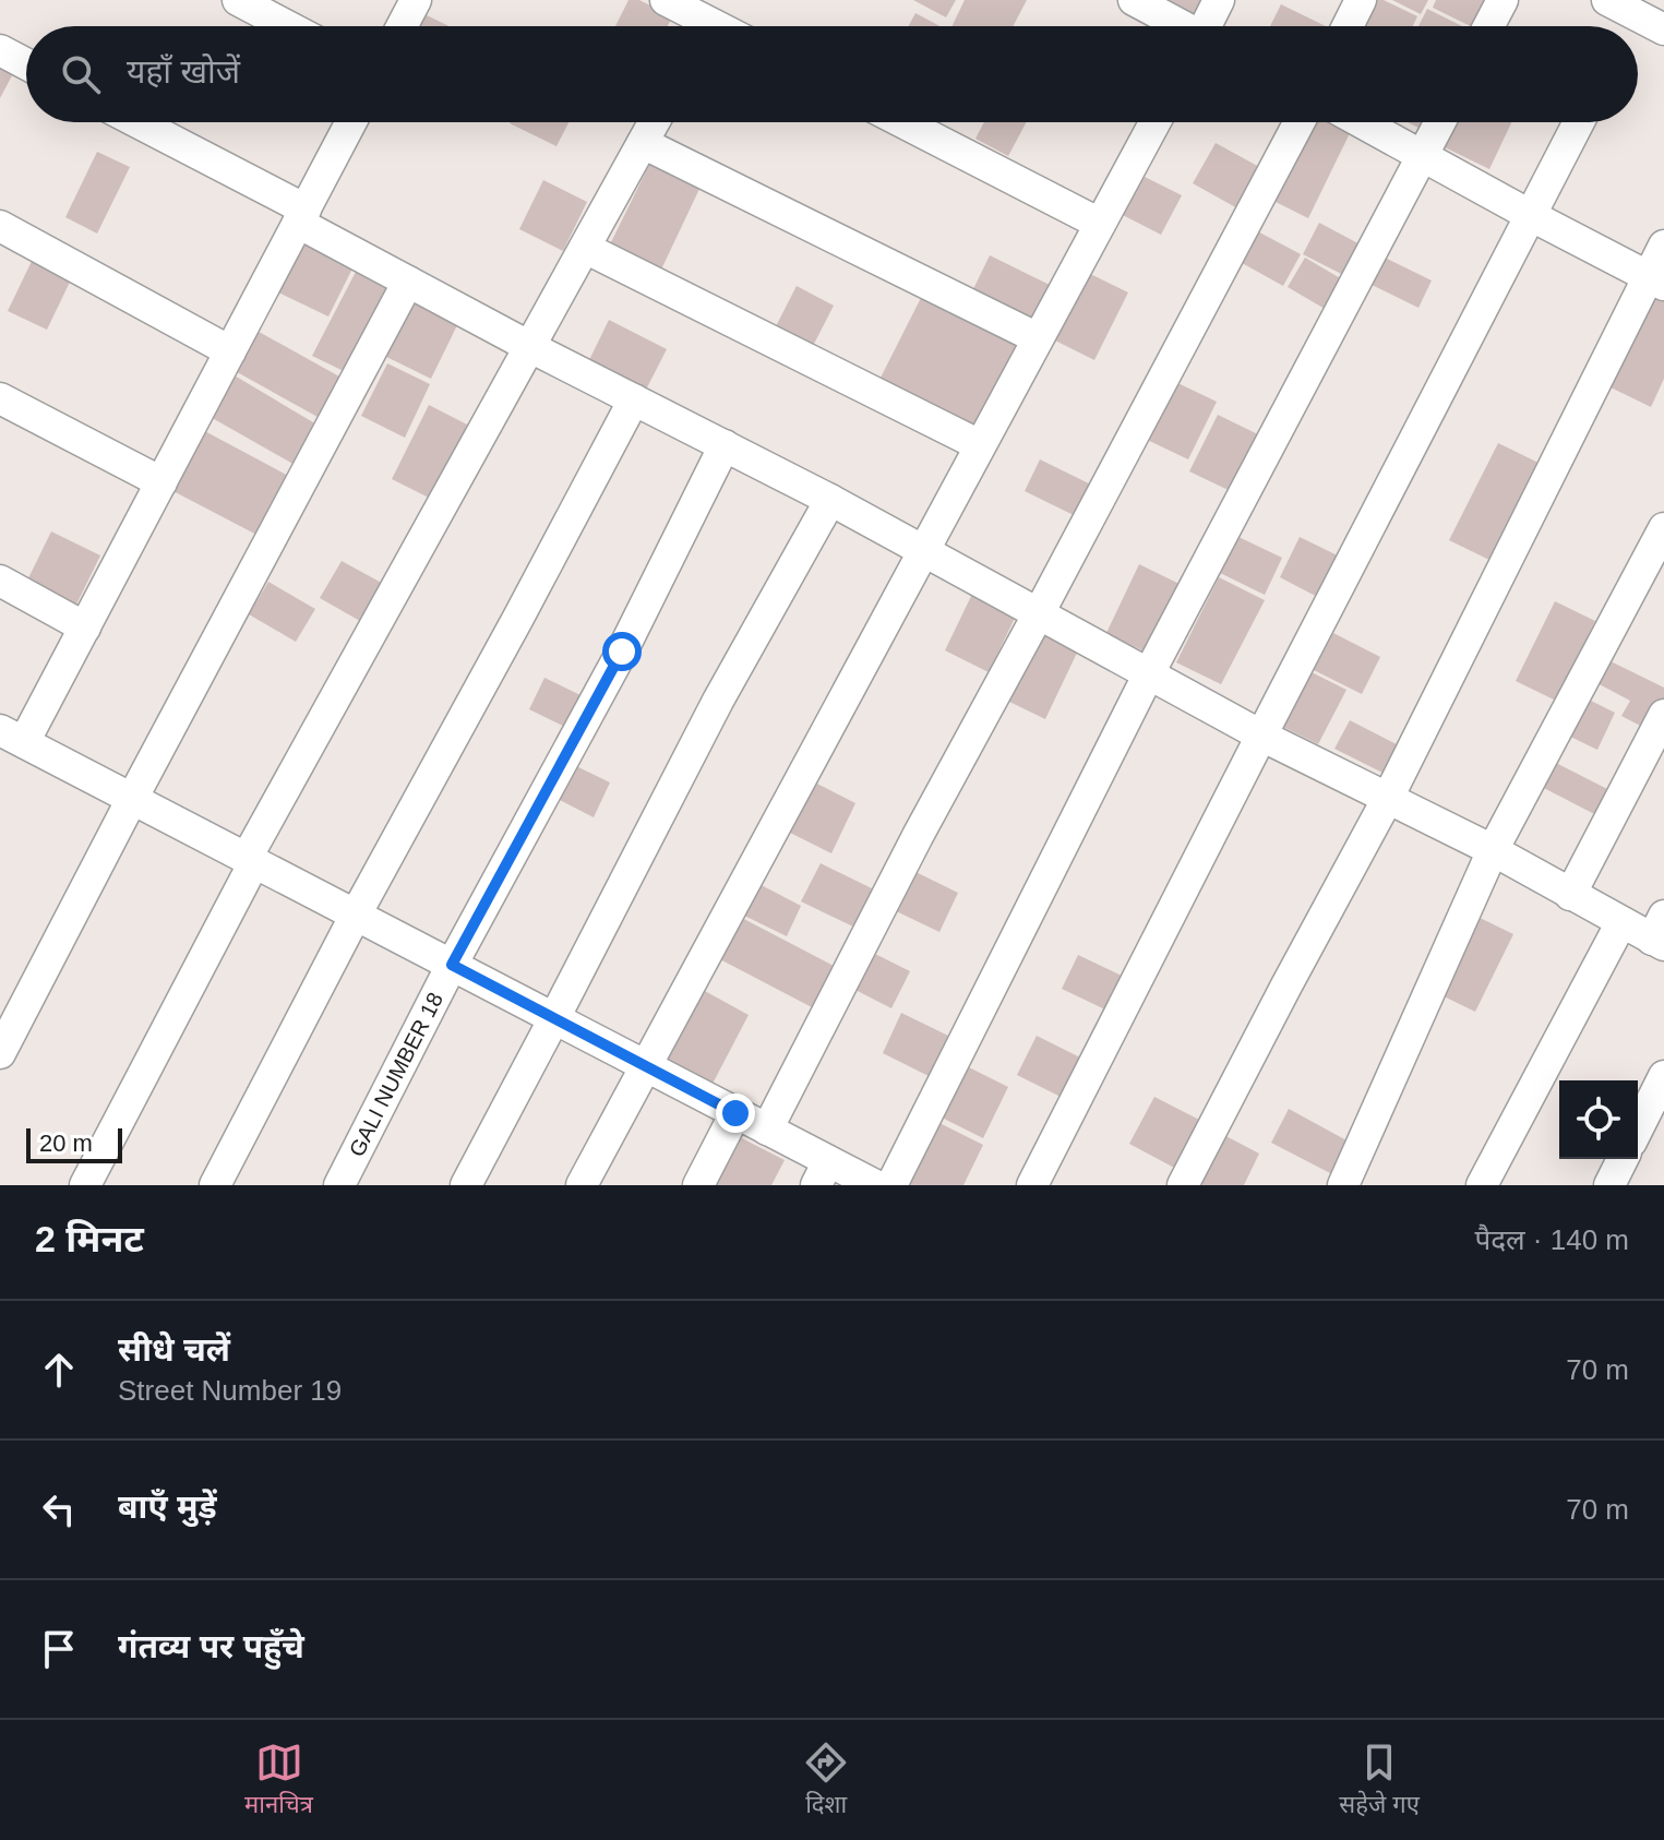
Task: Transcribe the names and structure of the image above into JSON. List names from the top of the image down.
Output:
{
  "streets": {
    "street": ["GALI NUMBER 18"]
  },
  "scale_bar": "20 m",
  "page": {
    "search": "यहाँ खोजें",
    "scale": "20 m",
    "heading": ["2 मिनट", "पैदल · 140 m"],
    "list": [
      ["सीधे चलें", "Street Number 19", "70 m"],
      ["बाएँ मुड़ें", "70 m"],
      "गंतव्य पर पहुँचे"
    ],
    "nav": ["मानचित्र", "दिशा", "सहेजे गए"]
  }
}
